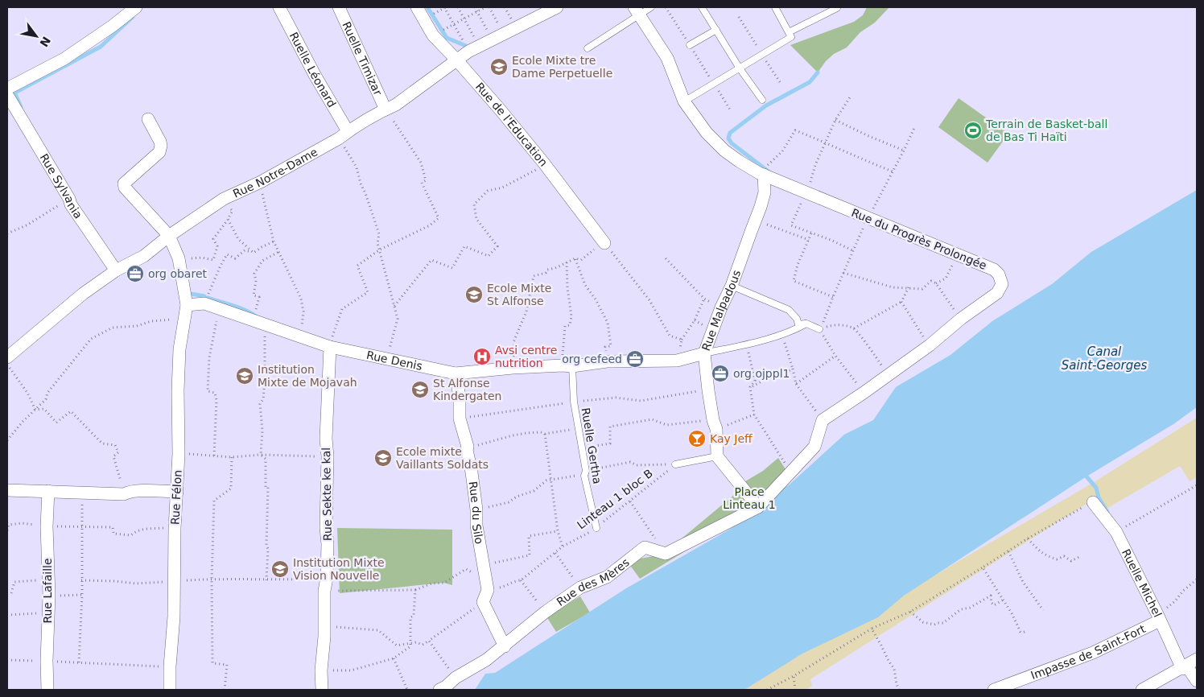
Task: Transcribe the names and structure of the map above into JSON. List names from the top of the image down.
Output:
{
  "streets": {
    "street": [
      "Ruelle Timizar",
      "Ruelle Léonard",
      "Rue de l'Education",
      "Rue Notre-Dame",
      "Rue Sylvania",
      "Rue du Progrès Prolongée",
      "Rue Malpadous",
      "Rue Denis",
      "Rue Sekte ke kal",
      "Rue Félon",
      "Rue du Silo",
      "Rue des Mères",
      "Ruelle Michel",
      "Rue Lafaille",
      "Impasse de Saint-Fort"
    ],
    "lane": ["Ruelle Gertha"],
    "path": ["Linteau 1 bloc B"]
  },
  "crossings": [
    ["Ruelle Timizar", "Rue Notre-Dame"],
    ["Ruelle Léonard", "Rue Notre-Dame"],
    ["Rue de l'Education", "Rue Notre-Dame"],
    ["Rue Notre-Dame", "Rue Sylvania"],
    ["Rue Notre-Dame", "Rue Félon"],
    ["Rue du Progrès Prolongée", "Rue Malpadous"],
    ["Rue Malpadous", "Rue Denis"],
    ["Rue Denis", "Ruelle Gertha"],
    ["Rue Denis", "Rue Sekte ke kal"],
    ["Rue Denis", "Rue Félon"],
    ["Rue Denis", "Rue du Silo"],
    ["Ruelle Gertha", "Linteau 1 bloc B"],
    ["Linteau 1 bloc B", "Rue du Silo"],
    ["Ruelle Michel", "Impasse de Saint-Fort"]
  ],
  "water": ["Canal Saint-Georges"],
  "parks": ["Place Linteau 1"],
  "places": {
    "school or university": [
      "Ecole Mixte tre Dame Perpetuelle",
      "Ecole Mixte St Alfonse",
      "Institution Mixte de Mojavah",
      "St Alfonse Kindergaten",
      "Ecole mixte Vaillants Soldats",
      "Institution Mixte Vision Nouvelle"
    ],
    "sports": ["Terrain de Basket-ball de Bas Ti Haïti"],
    "office": ["org obaret", "org cefeed", "org ojppl1"],
    "hospital": ["Avsi centre nutrition"],
    "bar": ["Kay Jeff"]
  },
  "north": "bottom right"
}
